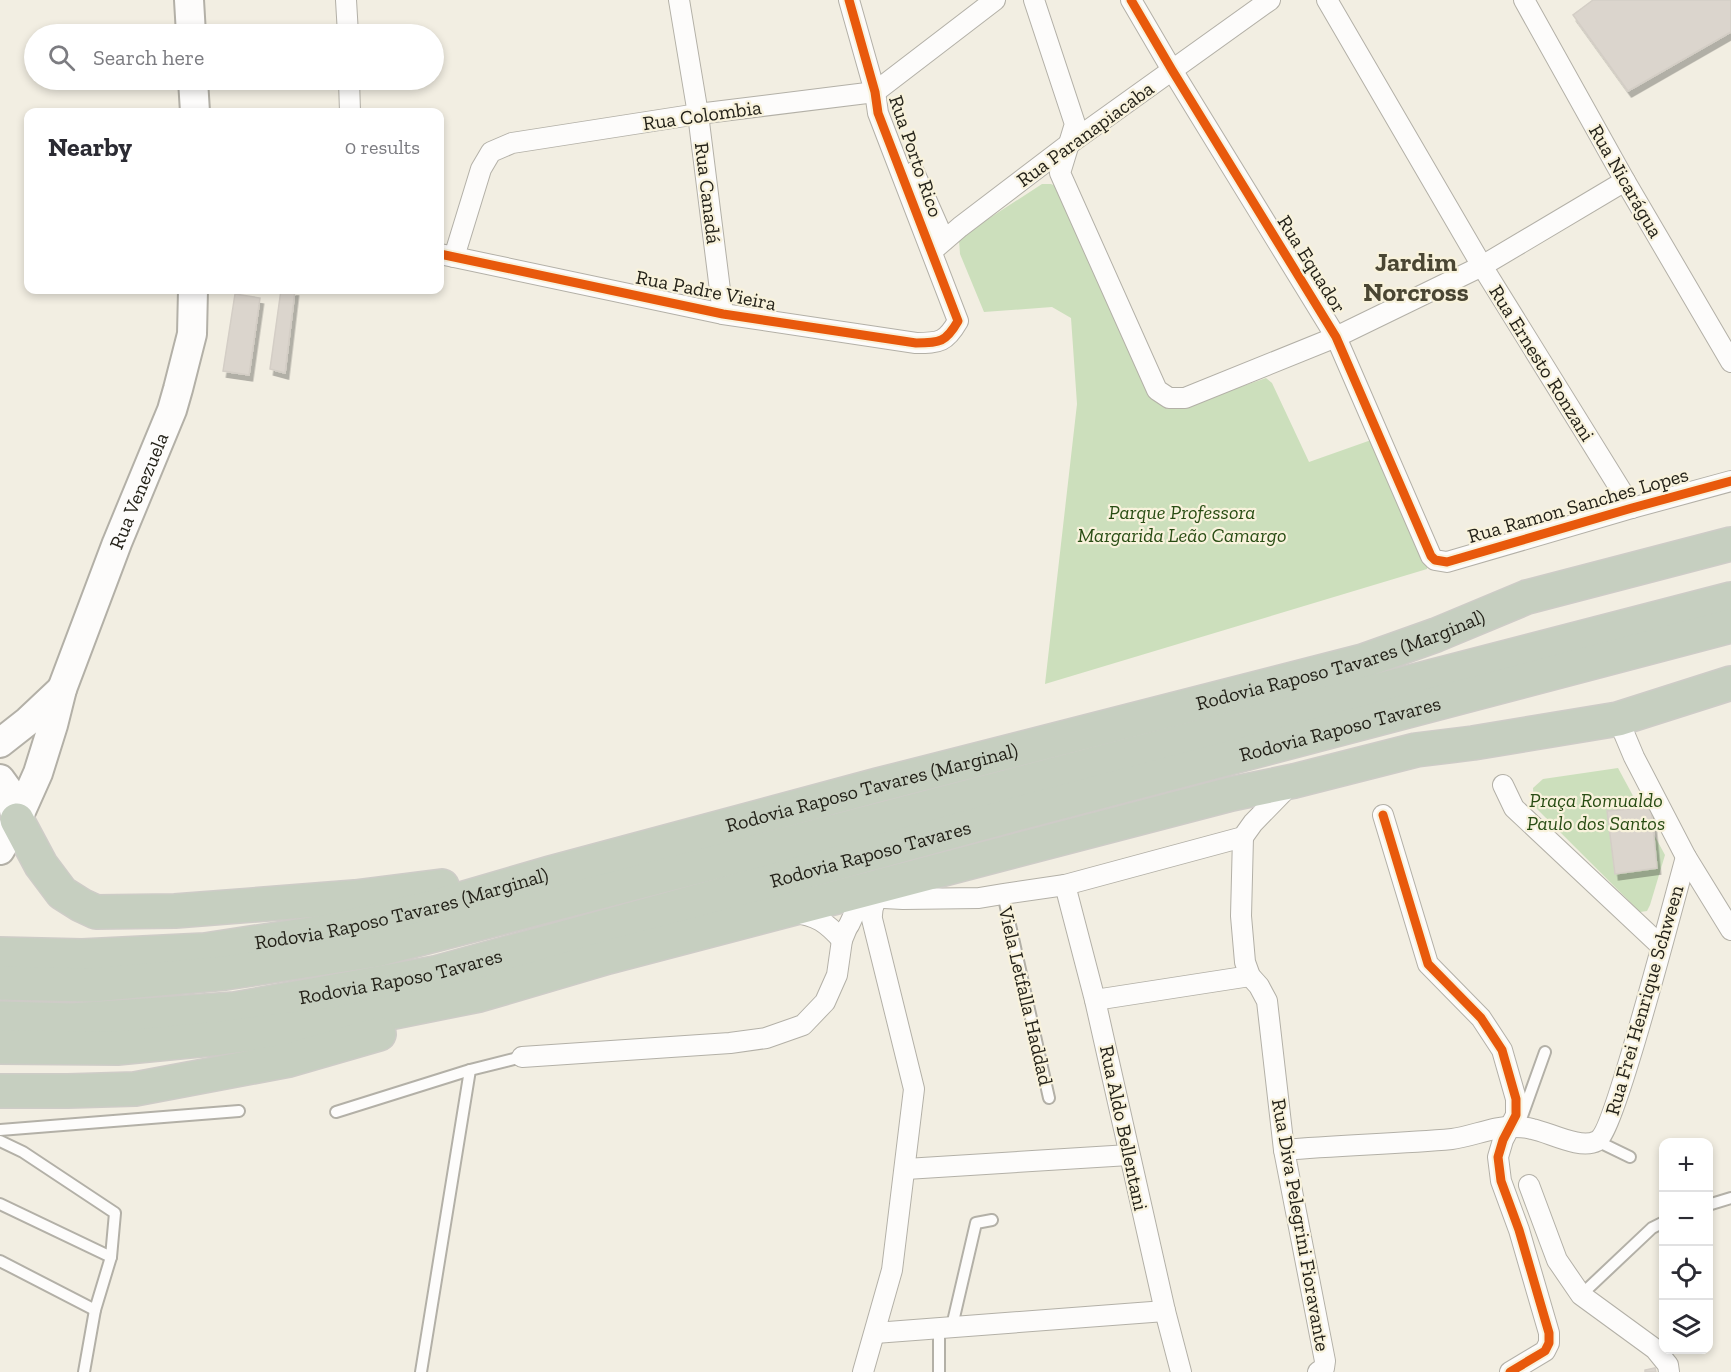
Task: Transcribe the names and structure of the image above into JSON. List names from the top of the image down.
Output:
{
  "streets": {
    "highway": ["Rodovia Raposo Tavares (Marginal)", "Rodovia Raposo Tavares"],
    "main road": ["Rua Venezuela"],
    "street": [
      "Rua Colombia",
      "Rua Paranapiacaba",
      "Rua Porto Rico",
      "Rua Nicarágua",
      "Rua Canadá",
      "Rua Equador",
      "Rua Padre Vieira",
      "Rua Ernesto Ronzani",
      "Rua Ramon Sanches Lopes",
      "Rua Frei Henrique Schween",
      "Rua Aldo Bellentani",
      "Rua Diva Pelegrini Fioravante"
    ],
    "lane": ["Viela Letfalla Haddad"]
  },
  "crossings": [
    ["Rua Colombia", "Rua Porto Rico"],
    ["Rua Colombia", "Rua Canadá"],
    ["Rua Colombia", "Rua Padre Vieira"],
    ["Rua Paranapiacaba", "Rua Porto Rico"],
    ["Rua Paranapiacaba", "Rua Equador"],
    ["Rua Porto Rico", "Rua Padre Vieira"],
    ["Rua Canadá", "Rua Padre Vieira"],
    ["Rua Equador", "Rua Ramon Sanches Lopes"],
    ["Rua Ernesto Ronzani", "Rua Ramon Sanches Lopes"],
    ["Rua Frei Henrique Schween", "Rua Diva Pelegrini Fioravante"]
  ],
  "districts": ["Jardim Norcross"],
  "parks": ["Parque Professora Margarida Leão Camargo", "Praça Romualdo Paulo dos Santos"],
  "page": {
    "search": "Search here",
    "heading": ["Nearby", "0 results"],
    "map_buttons": ["+", "−"]
  }
}
